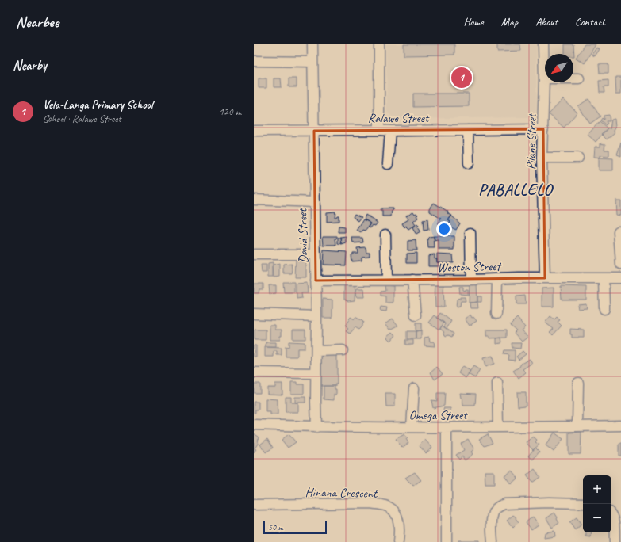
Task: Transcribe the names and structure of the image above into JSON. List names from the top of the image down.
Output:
{
  "streets": {
    "street": [
      "Ralawe Street",
      "Pilane Street",
      "David Street",
      "Weston Street",
      "Omega Street",
      "Hinana Crescent"
    ]
  },
  "crossings": [
    ["Ralawe Street", "Pilane Street"],
    ["Ralawe Street", "David Street"],
    ["Pilane Street", "Weston Street"],
    ["David Street", "Weston Street"],
    ["David Street", "Omega Street"]
  ],
  "districts": ["PABALLELO"],
  "scale_bar": "50 m",
  "north": "bottom left",
  "page": {
    "header": "Nearbee",
    "nav": [
      "Home",
      "Map",
      "About",
      "Contact"
    ],
    "heading": "Nearby",
    "pins": "1",
    "list": [
      {
        "mark": "1",
        "name": "Vela-Langa Primary School",
        "note": "School · Ralawe Street",
        "value": "120 m"
      }
    ],
    "map_buttons": ["+", "−"],
    "scale": "50 m"
  }
}
